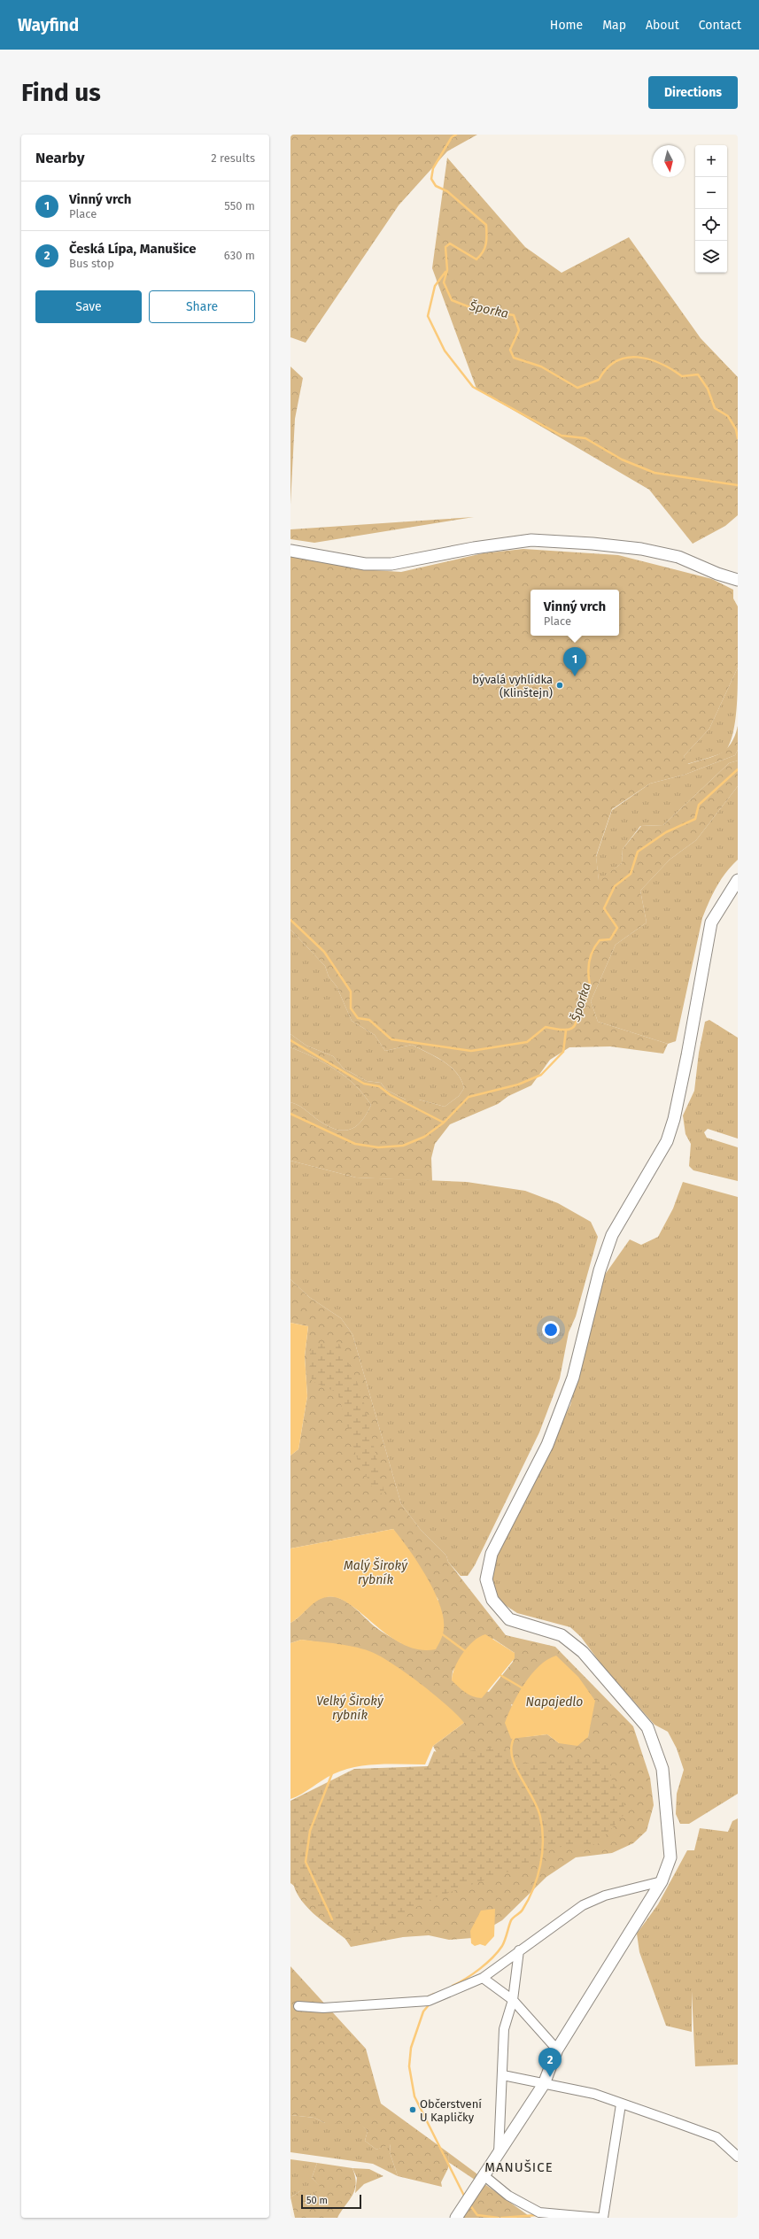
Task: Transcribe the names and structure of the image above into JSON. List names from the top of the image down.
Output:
{
  "districts": ["MANUŠICE"],
  "water": [
    "Šporka",
    "Malý Široký rybník",
    "Velký Široký rybník",
    "Napajedlo"
  ],
  "places": ["bývalá vyhlídka (Klinštejn)", "Občerstvení U Kapličky"],
  "scale_bar": "50 m",
  "north": "bottom",
  "page": {
    "header": "Wayfind",
    "nav": [
      "Home",
      "Map",
      "About",
      "Contact"
    ],
    "buttons": [
      "Directions",
      ["Save", "Share"]
    ],
    "title": "Find us",
    "heading": ["Nearby", "2 results"],
    "map_buttons": ["+", "−"],
    "list": [
      {
        "mark": "1",
        "name": "Vinný vrch",
        "note": "Place",
        "value": "550 m"
      },
      {
        "mark": "2",
        "name": "Česká Lípa, Manušice",
        "note": "Bus stop",
        "value": "630 m"
      }
    ],
    "popup": ["Vinný vrch", "Place"],
    "pins": ["1", "2"],
    "scale": "50 m"
  }
}
